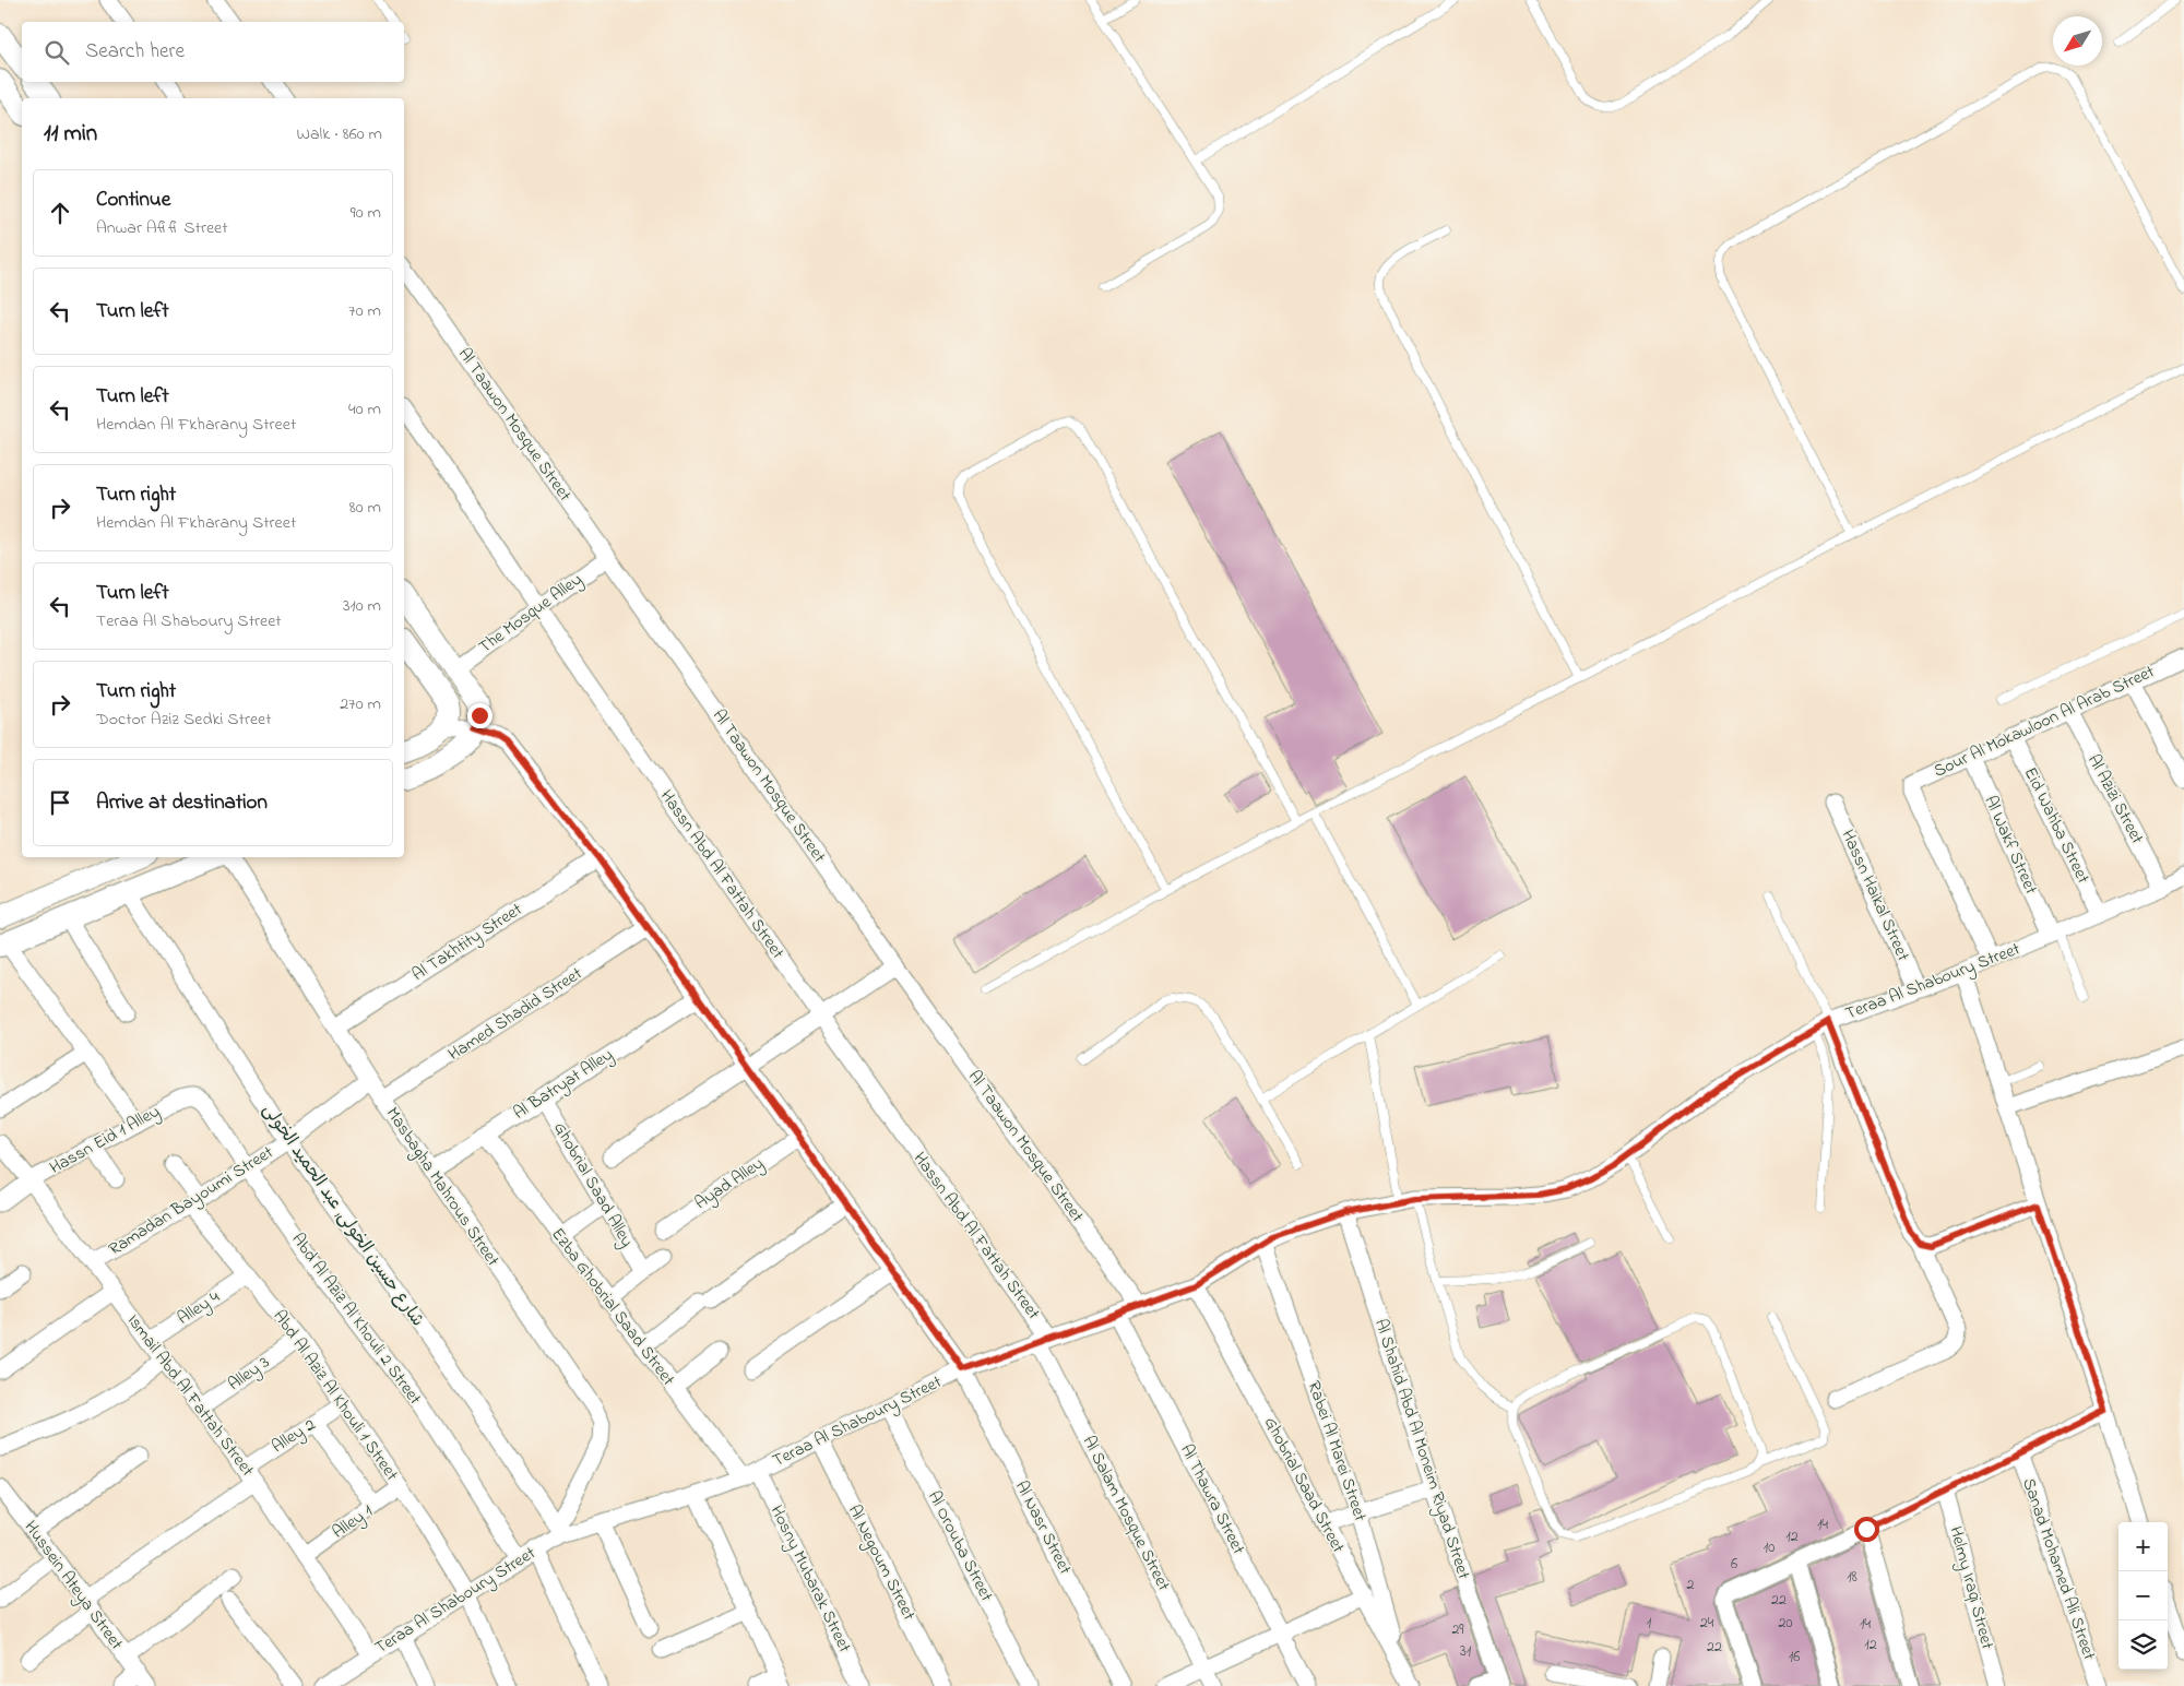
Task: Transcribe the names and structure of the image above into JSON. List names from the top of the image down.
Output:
{
  "streets": {
    "street": [
      "Al Taawon Mosque Street",
      "The Mosque Alley",
      "Sour Al Mokawloon Al Arab Street",
      "Al Azizi Street",
      "Eid Wahba Street",
      "Al Wakf Street",
      "Hassn Abd Al Fattah Street",
      "Hassn Haikal Street",
      "Al Takhtity Street",
      "Teraa Al Shaboury Street",
      "Hamed Shadid Street",
      "Al Batryat Alley",
      "Hassn Eid 1 Alley",
      "Ayad Alley",
      "Ghobrial Saad Alley",
      "Masbagha Mahrous Street",
      "Ramadan Bayoumi Street",
      "شارع حسين الخولى, عبد الحميد الخولى",
      "Ezba Ghobrial Saad Street",
      "Alley 4",
      "Abd Al Aziz Al Khouli 2 Street",
      "Alley 3",
      "Ismail Abd Al Fattah Street",
      "Abd Al Aziz Al Khouli 1 Street",
      "Alley 2",
      "Al Shahid Abd Al Moneim Riyad Street",
      "Rabei Al Marei Street",
      "Ghobrial Saad Street",
      "Al Thawra Street",
      "Al Salam Mosque Street",
      "Alley 1",
      "Al Nasr Street",
      "Al Orouba Street",
      "Al Negoum Street",
      "Sanad Mohamed Ali Street",
      "Hosny Mubarak Street",
      "Hussein Ateya Street",
      "Helmy Iraqi Street"
    ]
  },
  "crossings": [
    ["Al Taawon Mosque Street", "The Mosque Alley"],
    ["Al Taawon Mosque Street", "Teraa Al Shaboury Street"],
    ["The Mosque Alley", "Hassn Abd Al Fattah Street"],
    ["Sour Al Mokawloon Al Arab Street", "Al Azizi Street"],
    ["Sour Al Mokawloon Al Arab Street", "Eid Wahba Street"],
    ["Sour Al Mokawloon Al Arab Street", "Al Wakf Street"],
    ["Sour Al Mokawloon Al Arab Street", "Teraa Al Shaboury Street"],
    ["Al Azizi Street", "Teraa Al Shaboury Street"],
    ["Eid Wahba Street", "Teraa Al Shaboury Street"],
    ["Al Wakf Street", "Teraa Al Shaboury Street"],
    ["Hassn Abd Al Fattah Street", "Teraa Al Shaboury Street"],
    ["Hassn Abd Al Fattah Street", "Al Salam Mosque Street"],
    ["Hassn Haikal Street", "Teraa Al Shaboury Street"],
    ["Al Takhtity Street", "Masbagha Mahrous Street"],
    ["Al Takhtity Street", "Al Nasr Street"],
    ["Teraa Al Shaboury Street", "Masbagha Mahrous Street"],
    ["Teraa Al Shaboury Street", "شارع حسين الخولى, عبد الحميد الخولى"],
    ["Teraa Al Shaboury Street", "Ezba Ghobrial Saad Street"],
    ["Teraa Al Shaboury Street", "Abd Al Aziz Al Khouli 2 Street"],
    ["Teraa Al Shaboury Street", "Ismail Abd Al Fattah Street"],
    ["Teraa Al Shaboury Street", "Abd Al Aziz Al Khouli 1 Street"],
    ["Teraa Al Shaboury Street", "Al Shahid Abd Al Moneim Riyad Street"],
    ["Teraa Al Shaboury Street", "Rabei Al Marei Street"],
    ["Teraa Al Shaboury Street", "Ghobrial Saad Street"],
    ["Teraa Al Shaboury Street", "Al Thawra Street"],
    ["Teraa Al Shaboury Street", "Al Salam Mosque Street"],
    ["Teraa Al Shaboury Street", "Al Nasr Street"],
    ["Teraa Al Shaboury Street", "Al Orouba Street"],
    ["Teraa Al Shaboury Street", "Al Negoum Street"],
    ["Teraa Al Shaboury Street", "Hosny Mubarak Street"],
    ["Hamed Shadid Street", "Masbagha Mahrous Street"],
    ["Hamed Shadid Street", "Al Nasr Street"],
    ["Al Batryat Alley", "Ghobrial Saad Alley"],
    ["Al Batryat Alley", "Masbagha Mahrous Street"],
    ["Al Batryat Alley", "Ezba Ghobrial Saad Street"],
    ["Al Batryat Alley", "Al Nasr Street"],
    ["Hassn Eid 1 Alley", "Abd Al Aziz Al Khouli 2 Street"],
    ["Hassn Eid 1 Alley", "Ismail Abd Al Fattah Street"],
    ["Ayad Alley", "Al Nasr Street"],
    ["Masbagha Mahrous Street", "Ramadan Bayoumi Street"],
    ["Masbagha Mahrous Street", "شارع حسين الخولى, عبد الحميد الخولى"],
    ["Ramadan Bayoumi Street", "شارع حسين الخولى, عبد الحميد الخولى"],
    ["Ramadan Bayoumi Street", "Abd Al Aziz Al Khouli 2 Street"],
    ["Ramadan Bayoumi Street", "Ismail Abd Al Fattah Street"],
    ["Ramadan Bayoumi Street", "Abd Al Aziz Al Khouli 1 Street"],
    ["Alley 4", "Ismail Abd Al Fattah Street"],
    ["Alley 4", "Abd Al Aziz Al Khouli 1 Street"],
    ["Alley 3", "Ismail Abd Al Fattah Street"],
    ["Alley 3", "Abd Al Aziz Al Khouli 1 Street"],
    ["Ismail Abd Al Fattah Street", "Alley 2"],
    ["Ismail Abd Al Fattah Street", "Alley 1"],
    ["Abd Al Aziz Al Khouli 1 Street", "Alley 2"],
    ["Abd Al Aziz Al Khouli 1 Street", "Alley 1"],
    ["Rabei Al Marei Street", "Ghobrial Saad Street"]
  ],
  "house_numbers": [
    "14",
    "12",
    "10",
    "6",
    "18",
    "2",
    "22",
    "1",
    "24",
    "20",
    "14",
    "29",
    "12",
    "22",
    "31",
    "16"
  ],
  "north": "bottom left",
  "page": {
    "search": "Search here",
    "heading": ["11 min", "Walk · 860 m"],
    "list": [
      ["Continue", "Anwar Afifi Street", "90 m"],
      ["Turn left", "70 m"],
      ["Turn left", "Hemdan Al Fkharany Street", "40 m"],
      ["Turn right", "Hemdan Al Fkharany Street", "80 m"],
      ["Turn left", "Teraa Al Shaboury Street", "310 m"],
      ["Turn right", "Doctor Aziz Sedki Street", "270 m"],
      "Arrive at destination"
    ],
    "map_buttons": ["+", "−"]
  }
}
